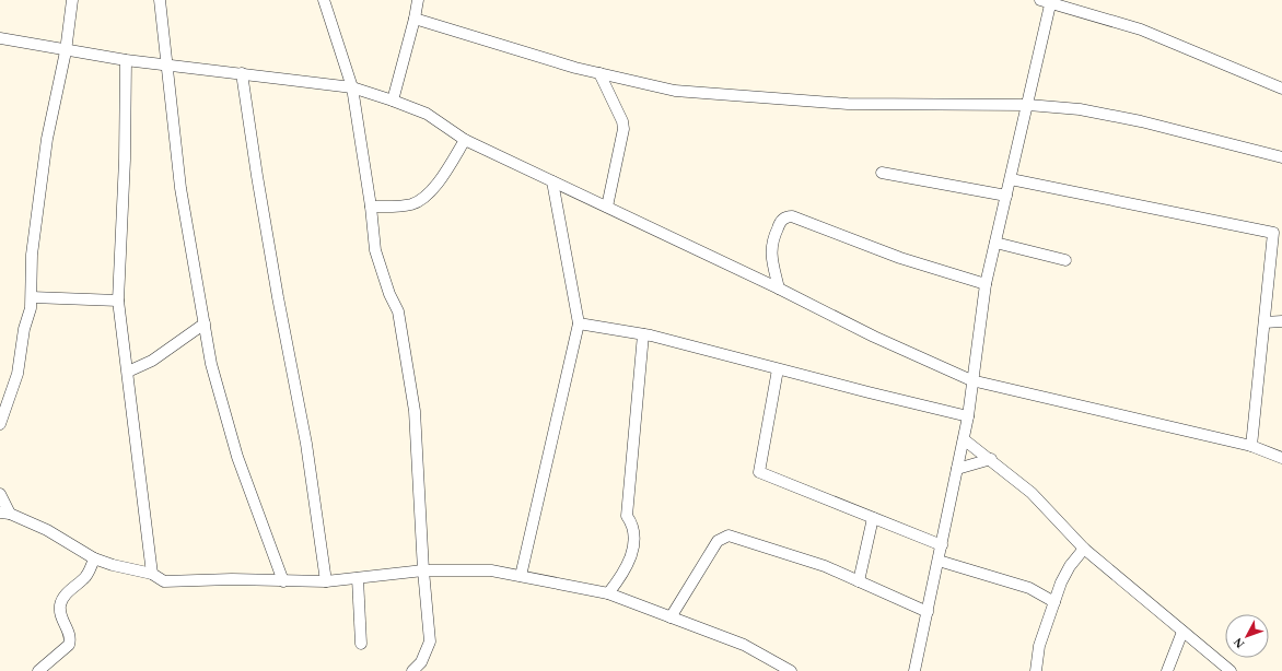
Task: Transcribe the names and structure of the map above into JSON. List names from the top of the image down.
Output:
{
  "north": "bottom left"
}
